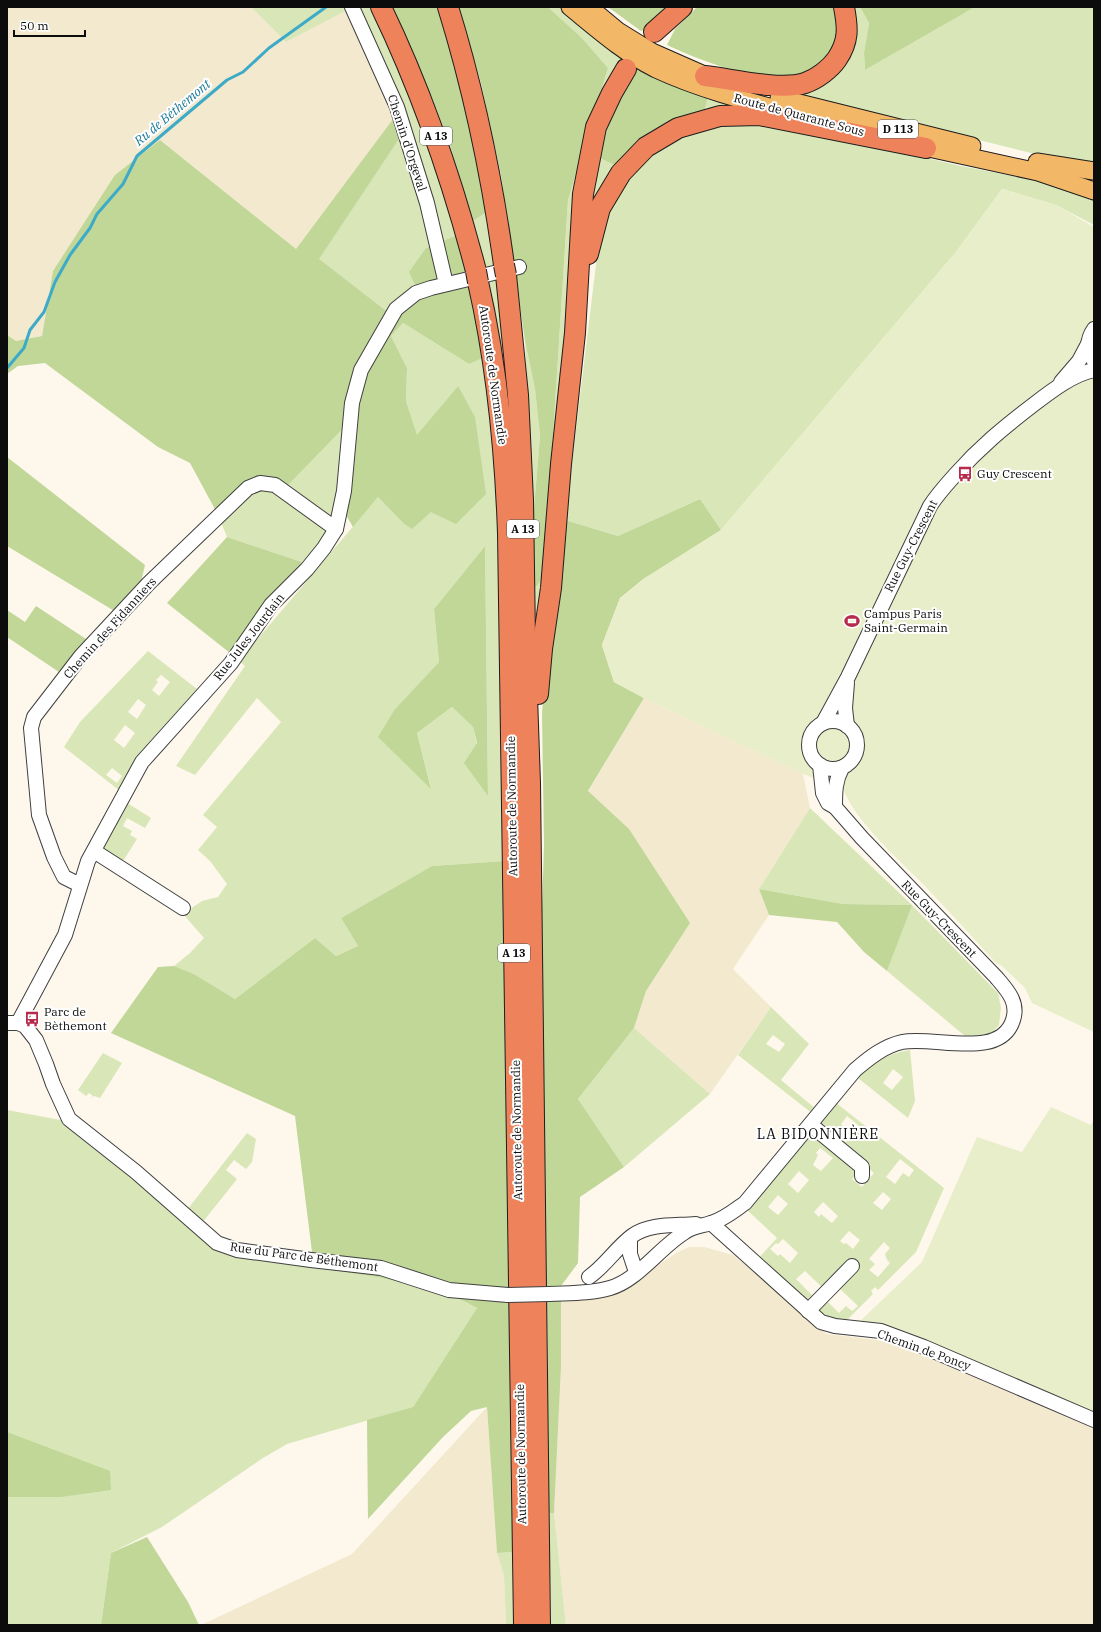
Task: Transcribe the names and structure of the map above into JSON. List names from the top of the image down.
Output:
{
  "streets": {
    "highway": ["A 13", "Autoroute de Normandie"],
    "main road": ["Route de Quarante Sous", "D 113"],
    "street": [
      "Chemin d'Orgeval",
      "Rue Guy-Crescent",
      "Chemin des Fidanniers",
      "Rue Jules Jourdain",
      "Rue du Parc de Béthemont",
      "Chemin de Poncy"
    ]
  },
  "crossings": [
    ["Chemin d'Orgeval", "Rue Jules Jourdain"],
    ["Autoroute de Normandie", "Rue Jules Jourdain"],
    ["Rue Guy-Crescent", "Rue du Parc de Béthemont"],
    ["Chemin des Fidanniers", "Rue Jules Jourdain"],
    ["Rue Jules Jourdain", "Rue du Parc de Béthemont"],
    ["Rue du Parc de Béthemont", "Chemin de Poncy"]
  ],
  "districts": ["LA BIDONNIÈRE"],
  "water": ["Ru de Béthemont"],
  "places": {
    "bus stop": ["Guy Crescent", "Parc de Bèthemont"],
    "sports": ["Campus Paris Saint-Germain"]
  },
  "scale_bar": "50 m"
}
